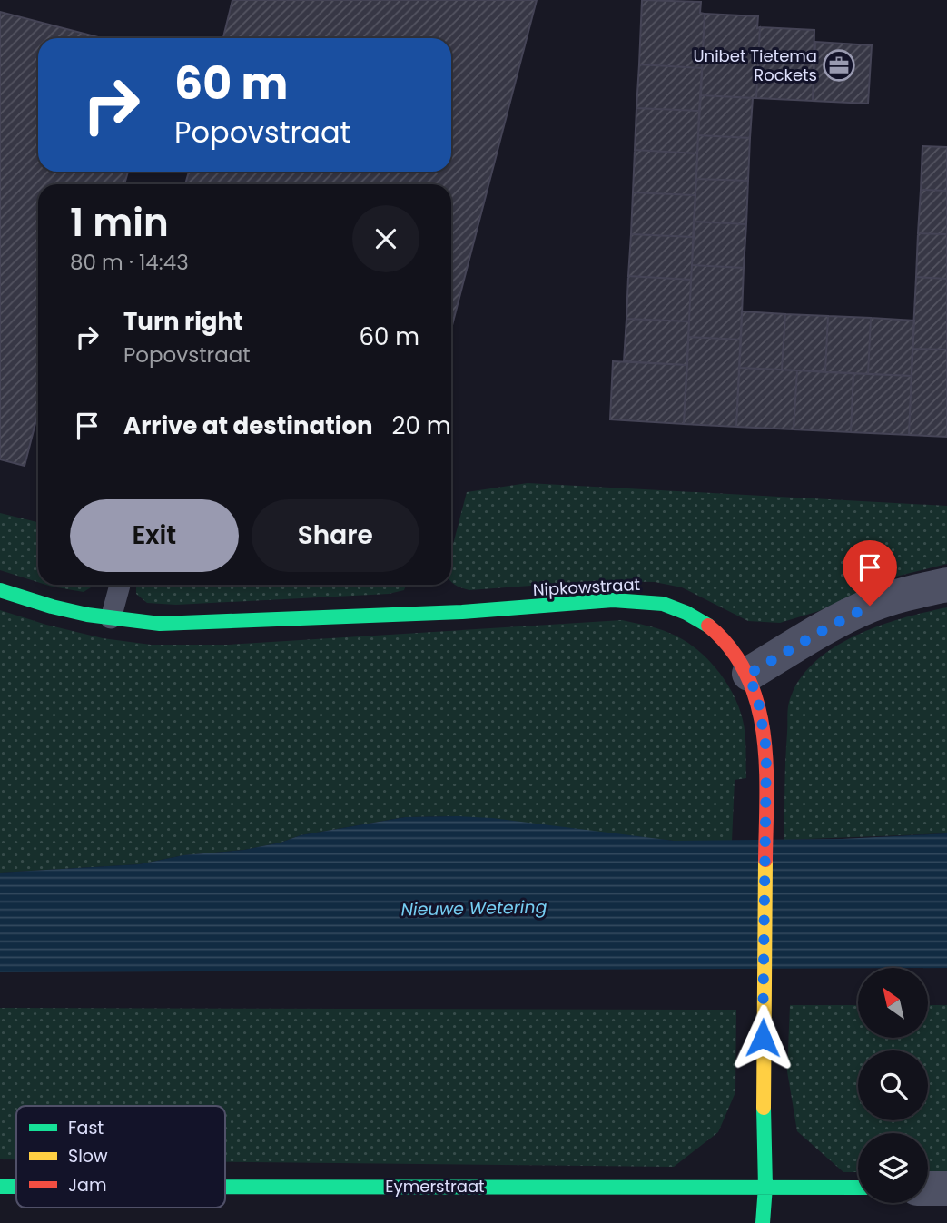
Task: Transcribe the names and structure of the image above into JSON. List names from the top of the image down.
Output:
{
  "streets": {
    "street": ["Nipkowstraat", "Eymerstraat"]
  },
  "crossings": [
    ["Nipkowstraat", "Eymerstraat"]
  ],
  "water": ["Nieuwe Wetering"],
  "places": {
    "office": ["Unibet Tietema Rockets"]
  },
  "legend": ["Fast", "Slow", "Jam"],
  "north": "top left",
  "page": {
    "turn": ["60 m", "Popovstraat"],
    "heading": ["1 min", "80 m · 14:43"],
    "list": [
      {
        "name": "Turn right",
        "note": "Popovstraat",
        "value": "60 m"
      },
      {
        "name": "Arrive at destination",
        "value": "20 m"
      }
    ],
    "buttons": ["Exit", "Share"]
  }
}
